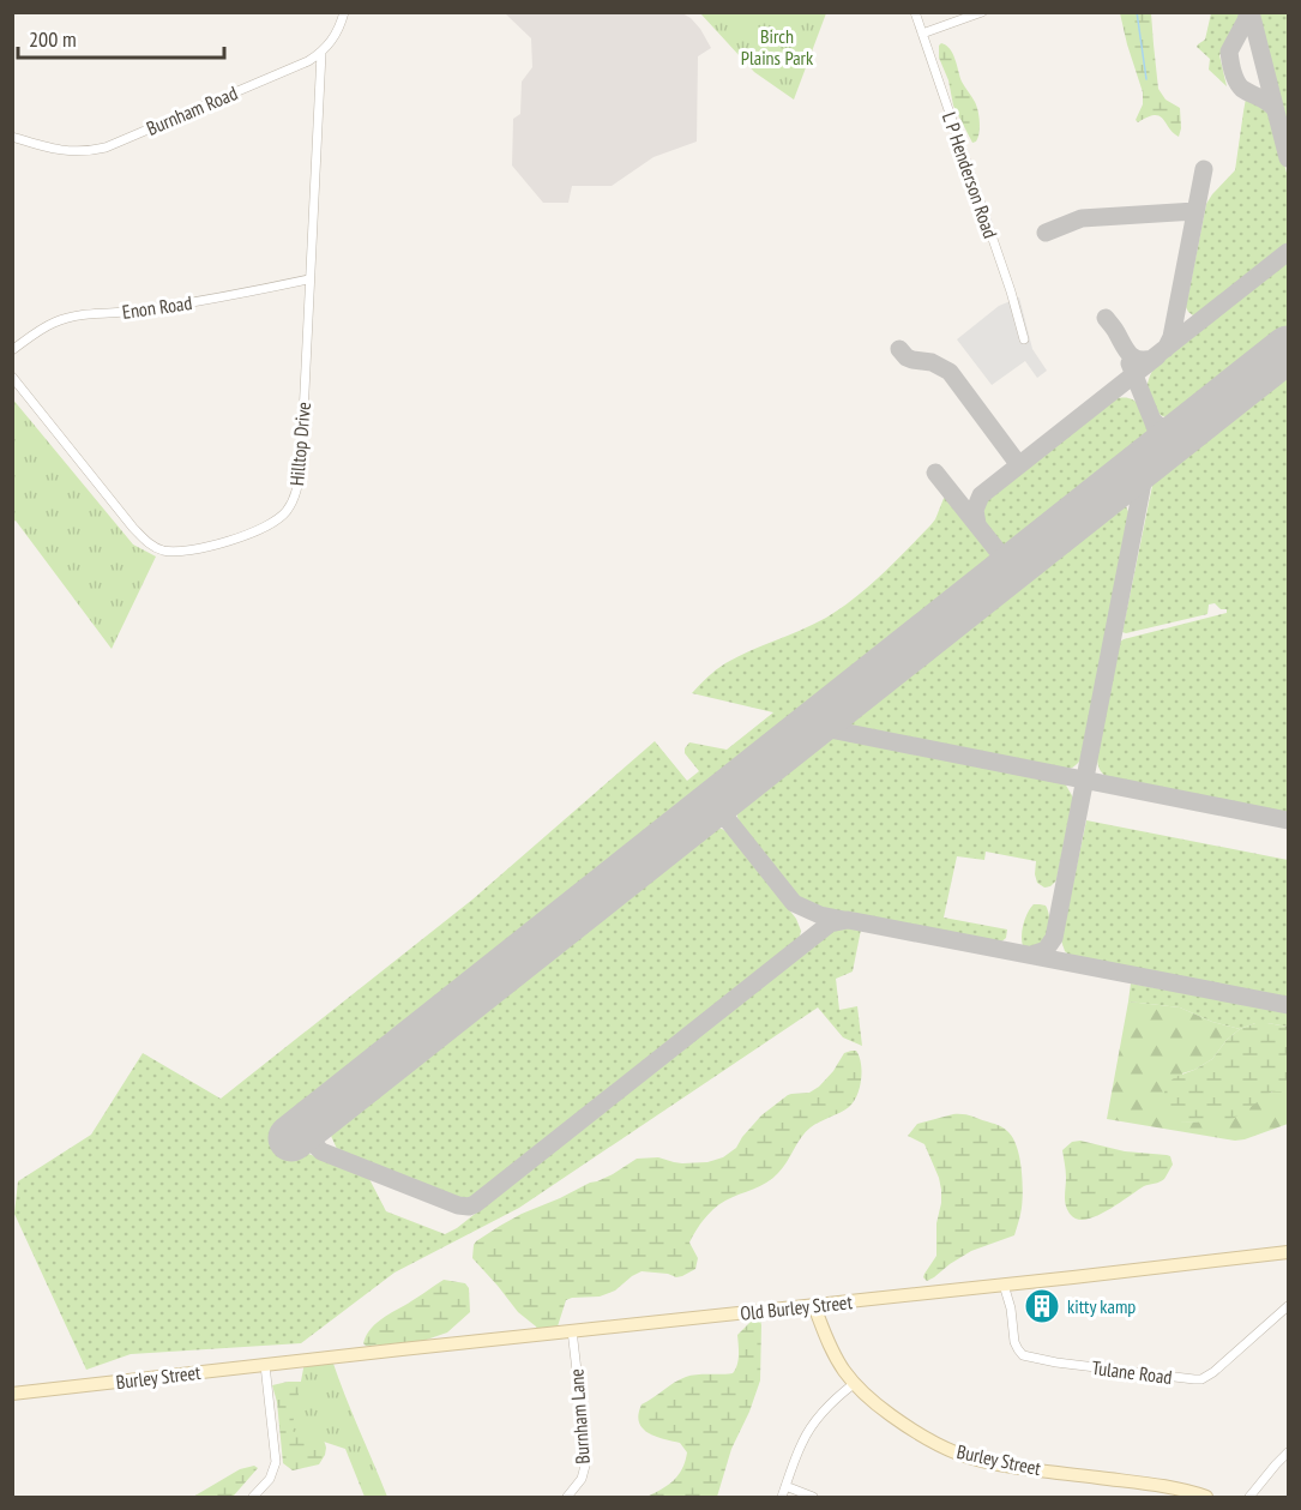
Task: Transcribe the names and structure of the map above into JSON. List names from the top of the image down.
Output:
{
  "streets": {
    "main road": ["Old Burley Street", "Burley Street"],
    "street": [
      "Burnham Road",
      "L P Henderson Road",
      "Enon Road",
      "Hilltop Drive",
      "Tulane Road",
      "Burnham Lane"
    ]
  },
  "crossings": [
    ["Burnham Road", "Hilltop Drive"],
    ["Enon Road", "Hilltop Drive"],
    ["Old Burley Street", "Tulane Road"],
    ["Old Burley Street", "Burley Street"],
    ["Old Burley Street", "Burnham Lane"]
  ],
  "parks": ["Birch Plains Park"],
  "places": {
    "building": ["kitty kamp"]
  },
  "scale_bar": "200 m"
}
